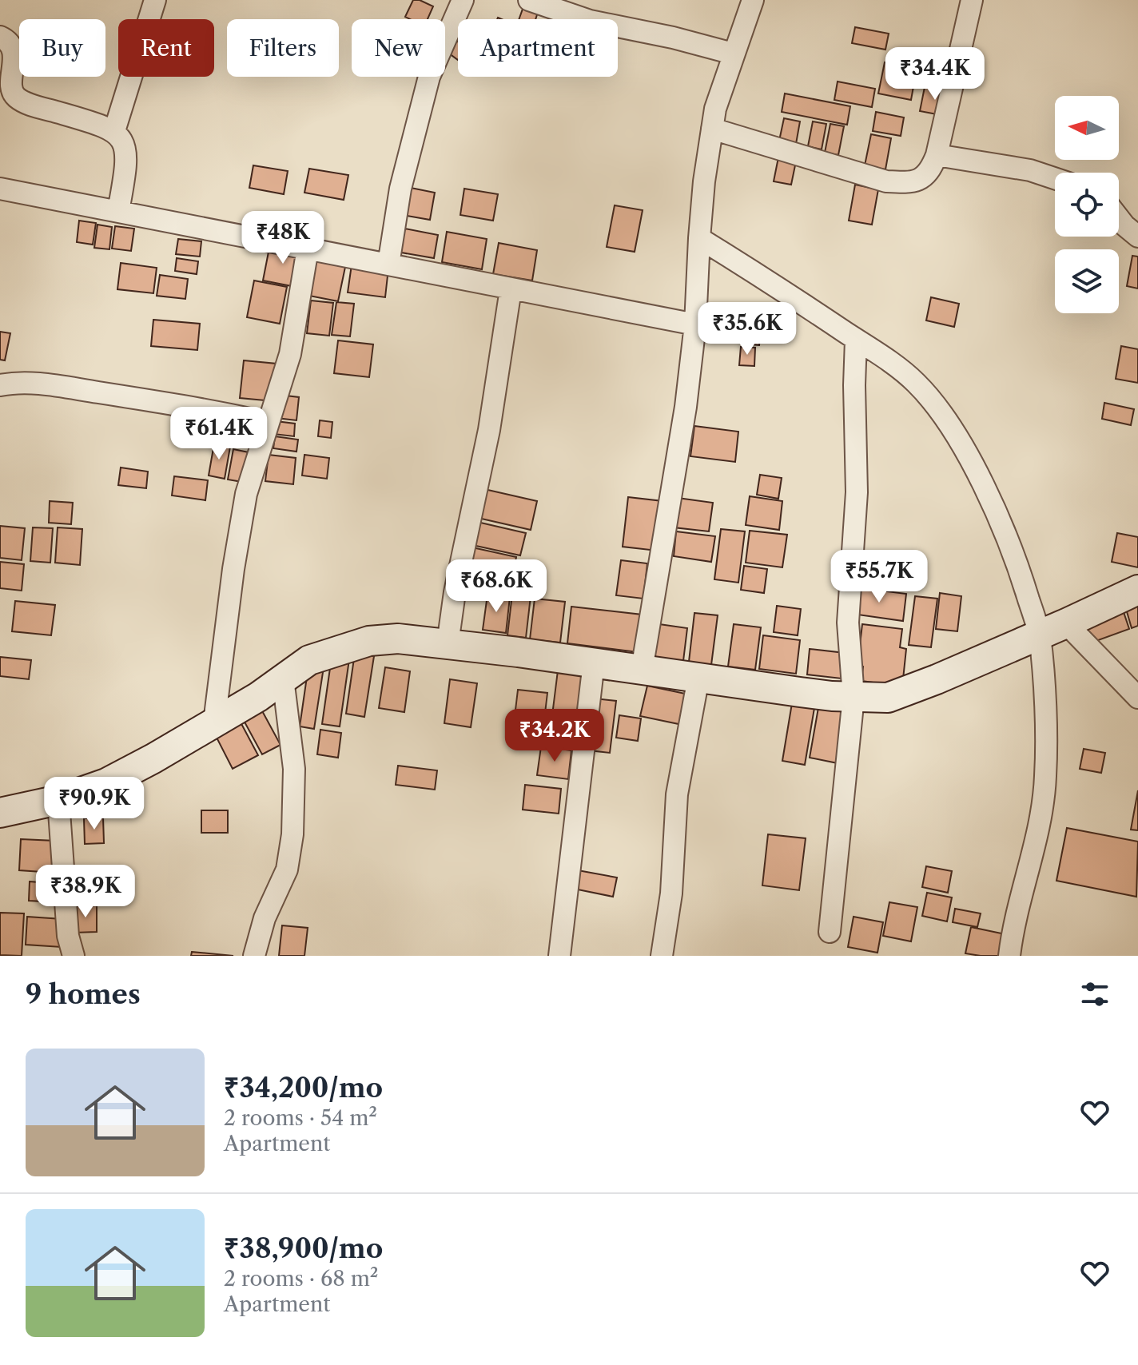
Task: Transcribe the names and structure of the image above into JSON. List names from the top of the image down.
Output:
{
  "north": "left",
  "page": {
    "chip": [
      "Buy",
      "Rent",
      "Filters",
      "New",
      "Apartment"
    ],
    "price": [
      "₹34.4K",
      "₹48K",
      "₹35.6K",
      "₹61.4K",
      "₹55.7K",
      "₹68.6K",
      "₹34.2K",
      "₹90.9K",
      "₹38.9K"
    ],
    "heading": "9 homes",
    "list": [
      {
        "name": "₹34,200/mo",
        "note": "2 rooms · 54 m² · Apartment"
      },
      {
        "name": "₹38,900/mo",
        "note": "2 rooms · 68 m² · Apartment"
      }
    ]
  }
}
